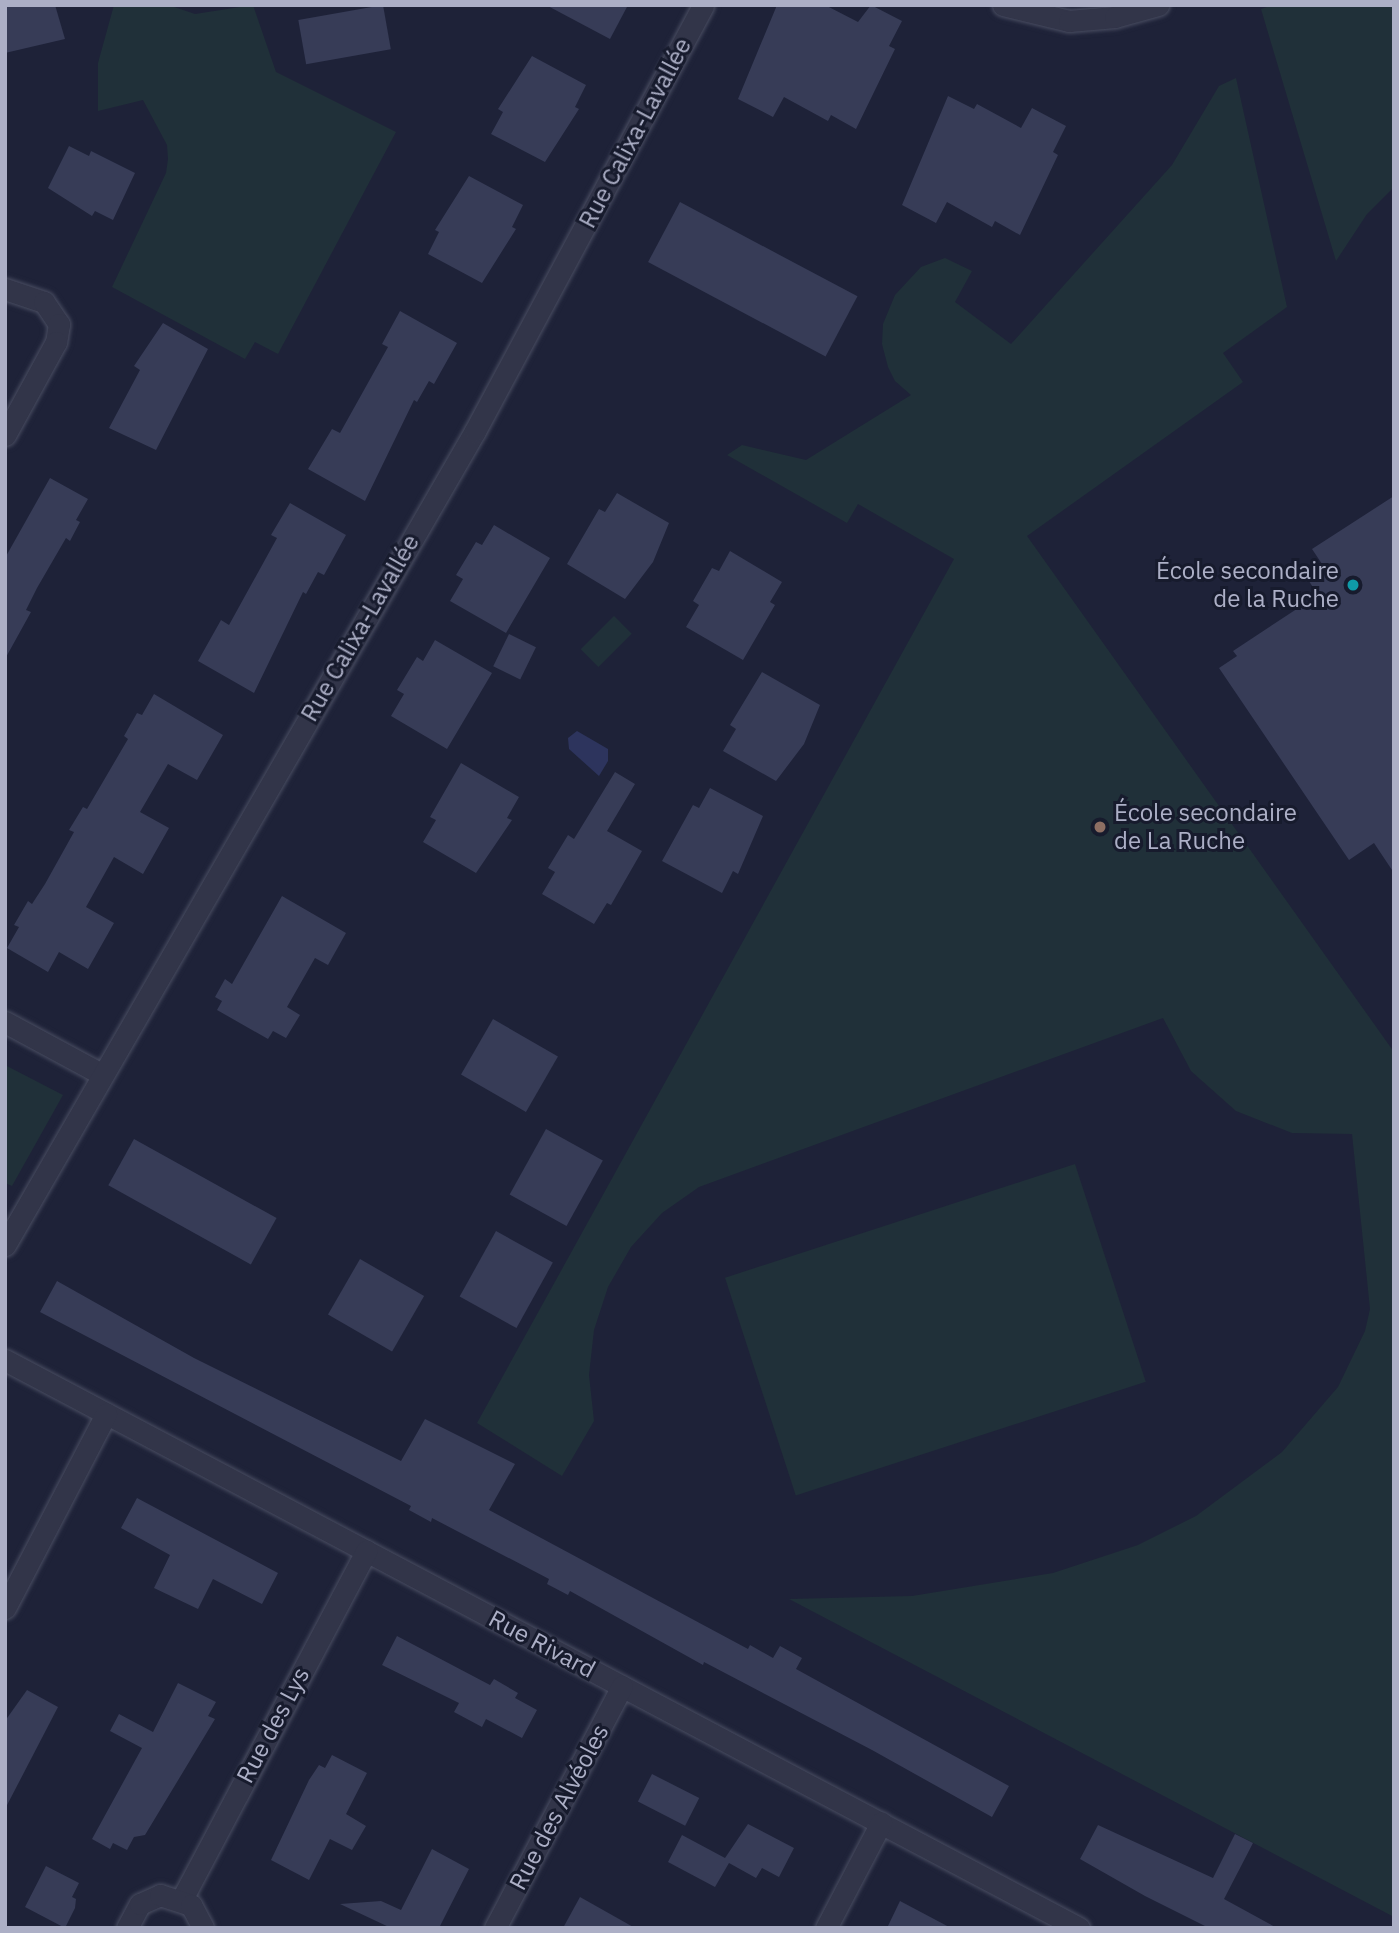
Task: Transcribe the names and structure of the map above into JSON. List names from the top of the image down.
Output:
{
  "streets": {
    "street": [
      "Rue Calixa-Lavallée",
      "Rue Rivard",
      "Rue des Lys",
      "Rue des Alvéoles"
    ]
  },
  "crossings": [
    ["Rue Rivard", "Rue des Lys"],
    ["Rue Rivard", "Rue des Alvéoles"]
  ],
  "places": ["École secondaire de la Ruche", "École secondaire de La Ruche"]
}
